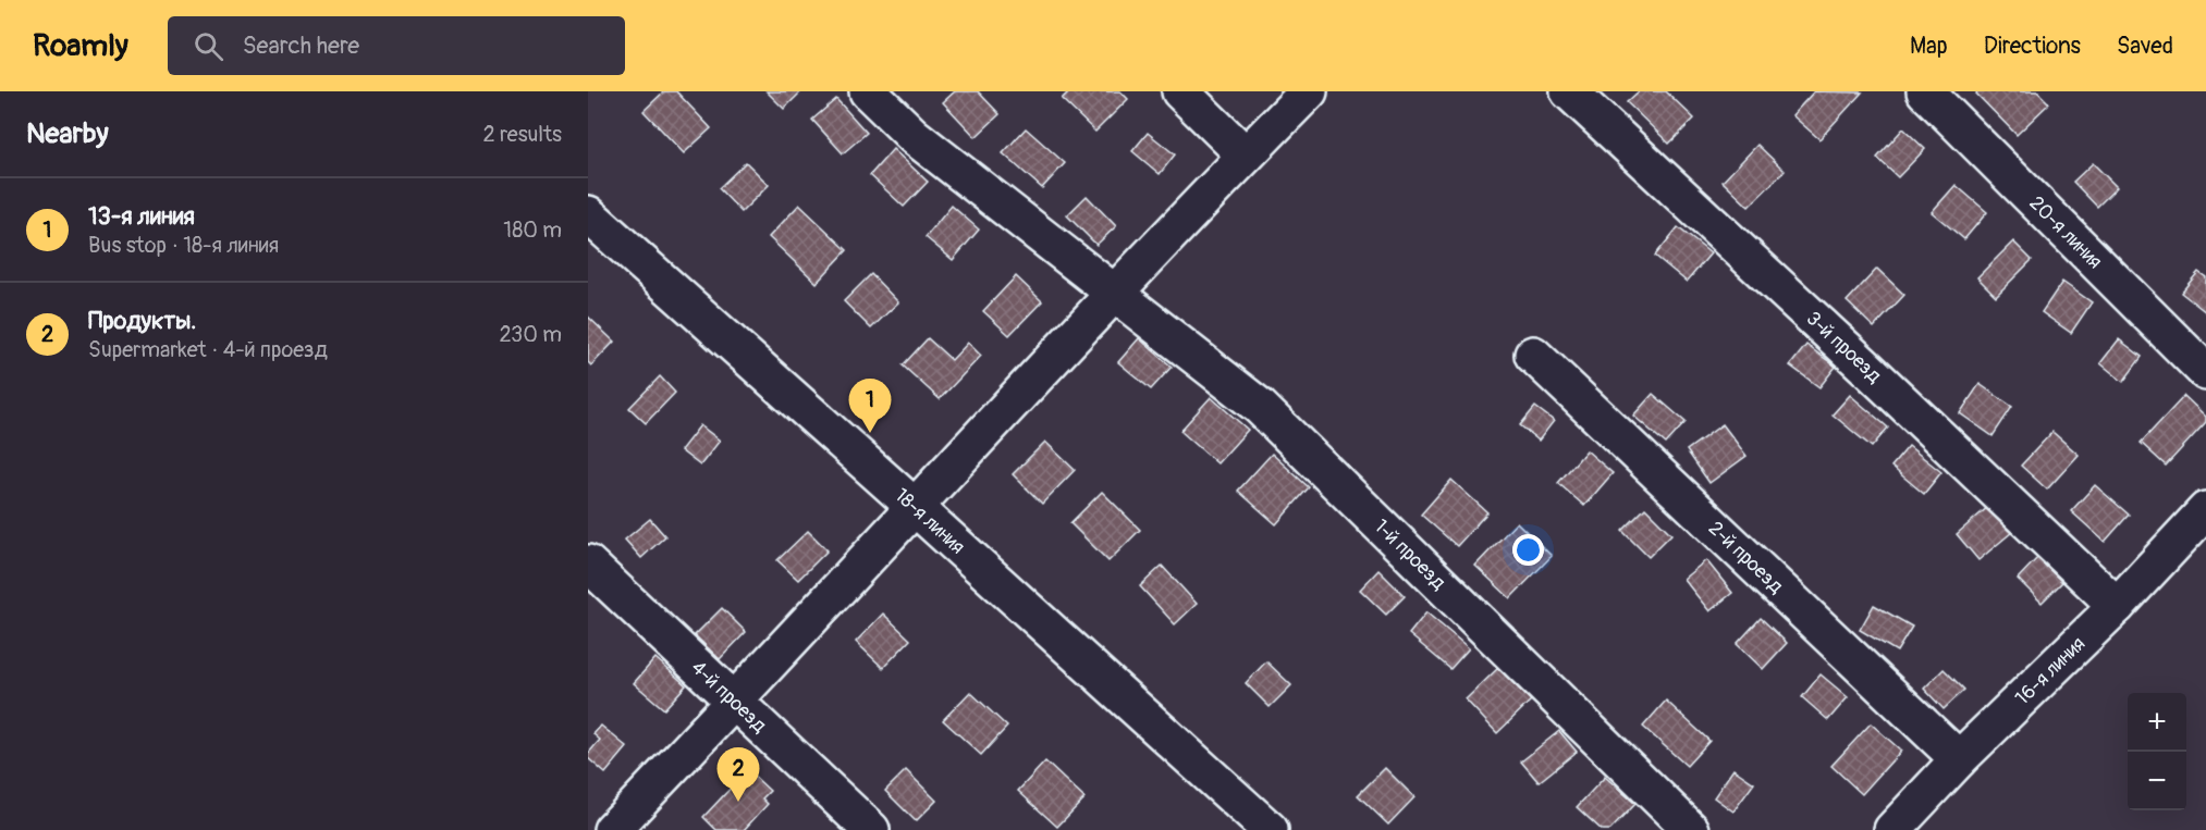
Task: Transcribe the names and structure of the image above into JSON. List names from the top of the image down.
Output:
{
  "streets": {
    "street": [
      "20-я линия",
      "3-й проезд",
      "18-я линия",
      "1-й проезд",
      "2-й проезд",
      "16-я линия",
      "4-й проезд"
    ]
  },
  "crossings": [
    ["3-й проезд", "16-я линия"],
    ["2-й проезд", "16-я линия"]
  ],
  "page": {
    "header": "Roamly",
    "search": "Search here",
    "nav": ["Map", "Directions", "Saved"],
    "heading": ["Nearby", "2 results"],
    "list": [
      {
        "mark": "1",
        "name": "13-я линия",
        "note": "Bus stop · 18-я линия",
        "value": "180 m"
      },
      {
        "mark": "2",
        "name": "Продукты.",
        "note": "Supermarket · 4-й проезд",
        "value": "230 m"
      }
    ],
    "pins": ["1", "2"],
    "map_buttons": ["+", "−"]
  }
}
